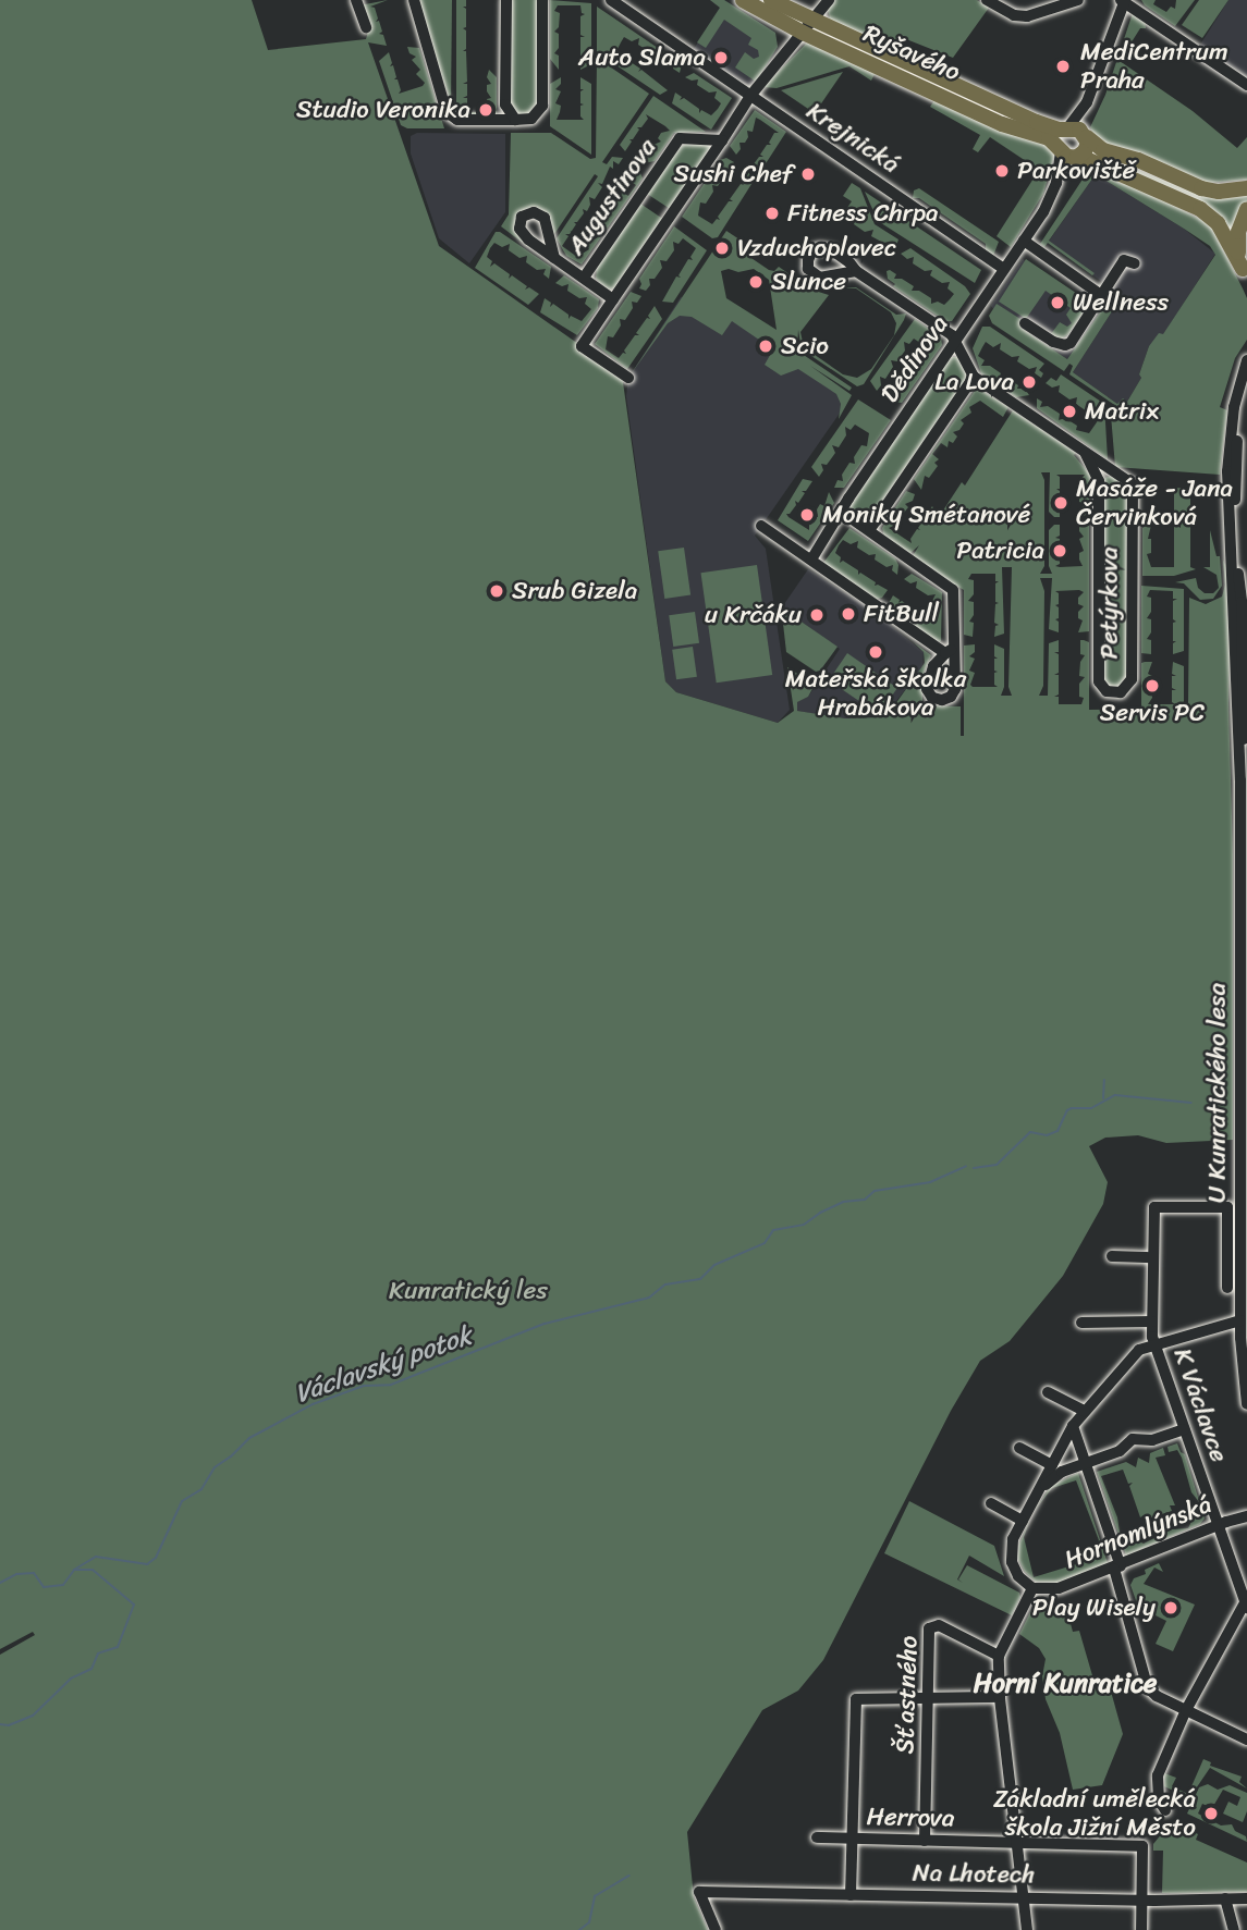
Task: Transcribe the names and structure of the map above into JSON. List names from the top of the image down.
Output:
{
  "streets": {
    "main road": ["Ryšavého"],
    "street": [
      "Krejnická",
      "Augustinova",
      "Dědinova",
      "Petýrkova",
      "U Kunratického lesa",
      "K Václavce",
      "Hornomlýnská",
      "Šťastného",
      "Herrova",
      "Na Lhotech"
    ]
  },
  "crossings": [
    ["Ryšavého", "Dědinova"],
    ["Krejnická", "Dědinova"],
    ["Dědinova", "Petýrkova"],
    ["K Václavce", "Hornomlýnská"],
    ["Šťastného", "Herrova"],
    ["Herrova", "Na Lhotech"]
  ],
  "districts": ["Horní Kunratice"],
  "water": ["Václavský potok"],
  "parks": ["Kunratický les"],
  "places": [
    "Auto Slama",
    "MediCentrum Praha",
    "Studio Veronika",
    "Parkoviště",
    "Sushi Chef",
    "Fitness Chrpa",
    "Vzduchoplavec",
    "Slunce",
    "Wellness",
    "Scio",
    "La Lova",
    "Matrix",
    "Masáže - Jana Červinková",
    "Moniky Smétanové",
    "Patricia",
    "Srub Gizela",
    "FitBull",
    "u Krčáku",
    "Mateřská školka Hrabákova",
    "Servis PC",
    "Play Wisely",
    "Základní umělecká škola Jižní Město"
  ]
}
